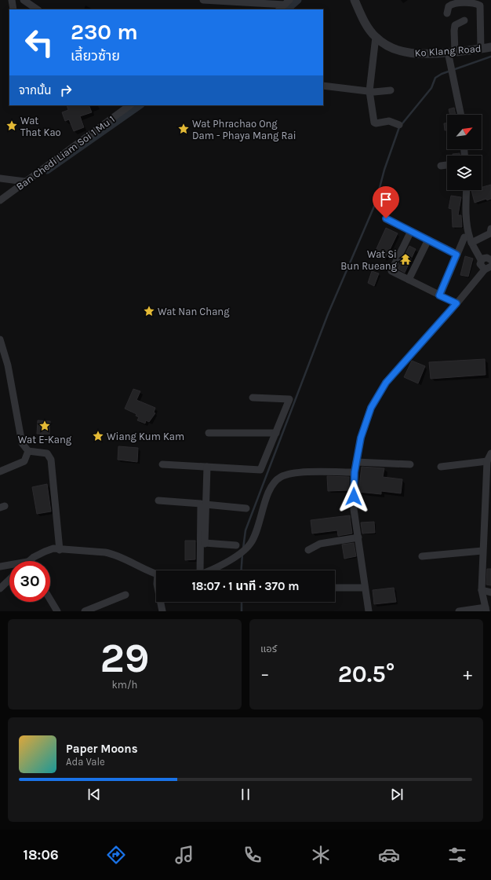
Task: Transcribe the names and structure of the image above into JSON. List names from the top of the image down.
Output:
{
  "streets": {
    "street": ["Ko Klang Road", "Ban Chedi Liam Soi 1 Mu 1"]
  },
  "places": {
    "place": [
      "Wat That Kao",
      "Wat Phrachao Ong Dam - Phaya Mang Rai",
      "Wat Nan Chang",
      "Wat E-Kang",
      "Wiang Kum Kam"
    ],
    "temple": ["Wat Si Bun Rueang"]
  },
  "north": "top right",
  "page": {
    "turn": ["230 m", "เลี้ยวซ้าย"],
    "then": "จากนั้น",
    "limit": "30",
    "trip": "18:07 · 1 นาที · 370 m",
    "tile": [
      ["29", "km/h"],
      "แอร์"
    ],
    "heat": ["−", "20.5°", "+"],
    "song": ["Paper Moons", "Ada Vale"],
    "tabs": "18:06"
  }
}
